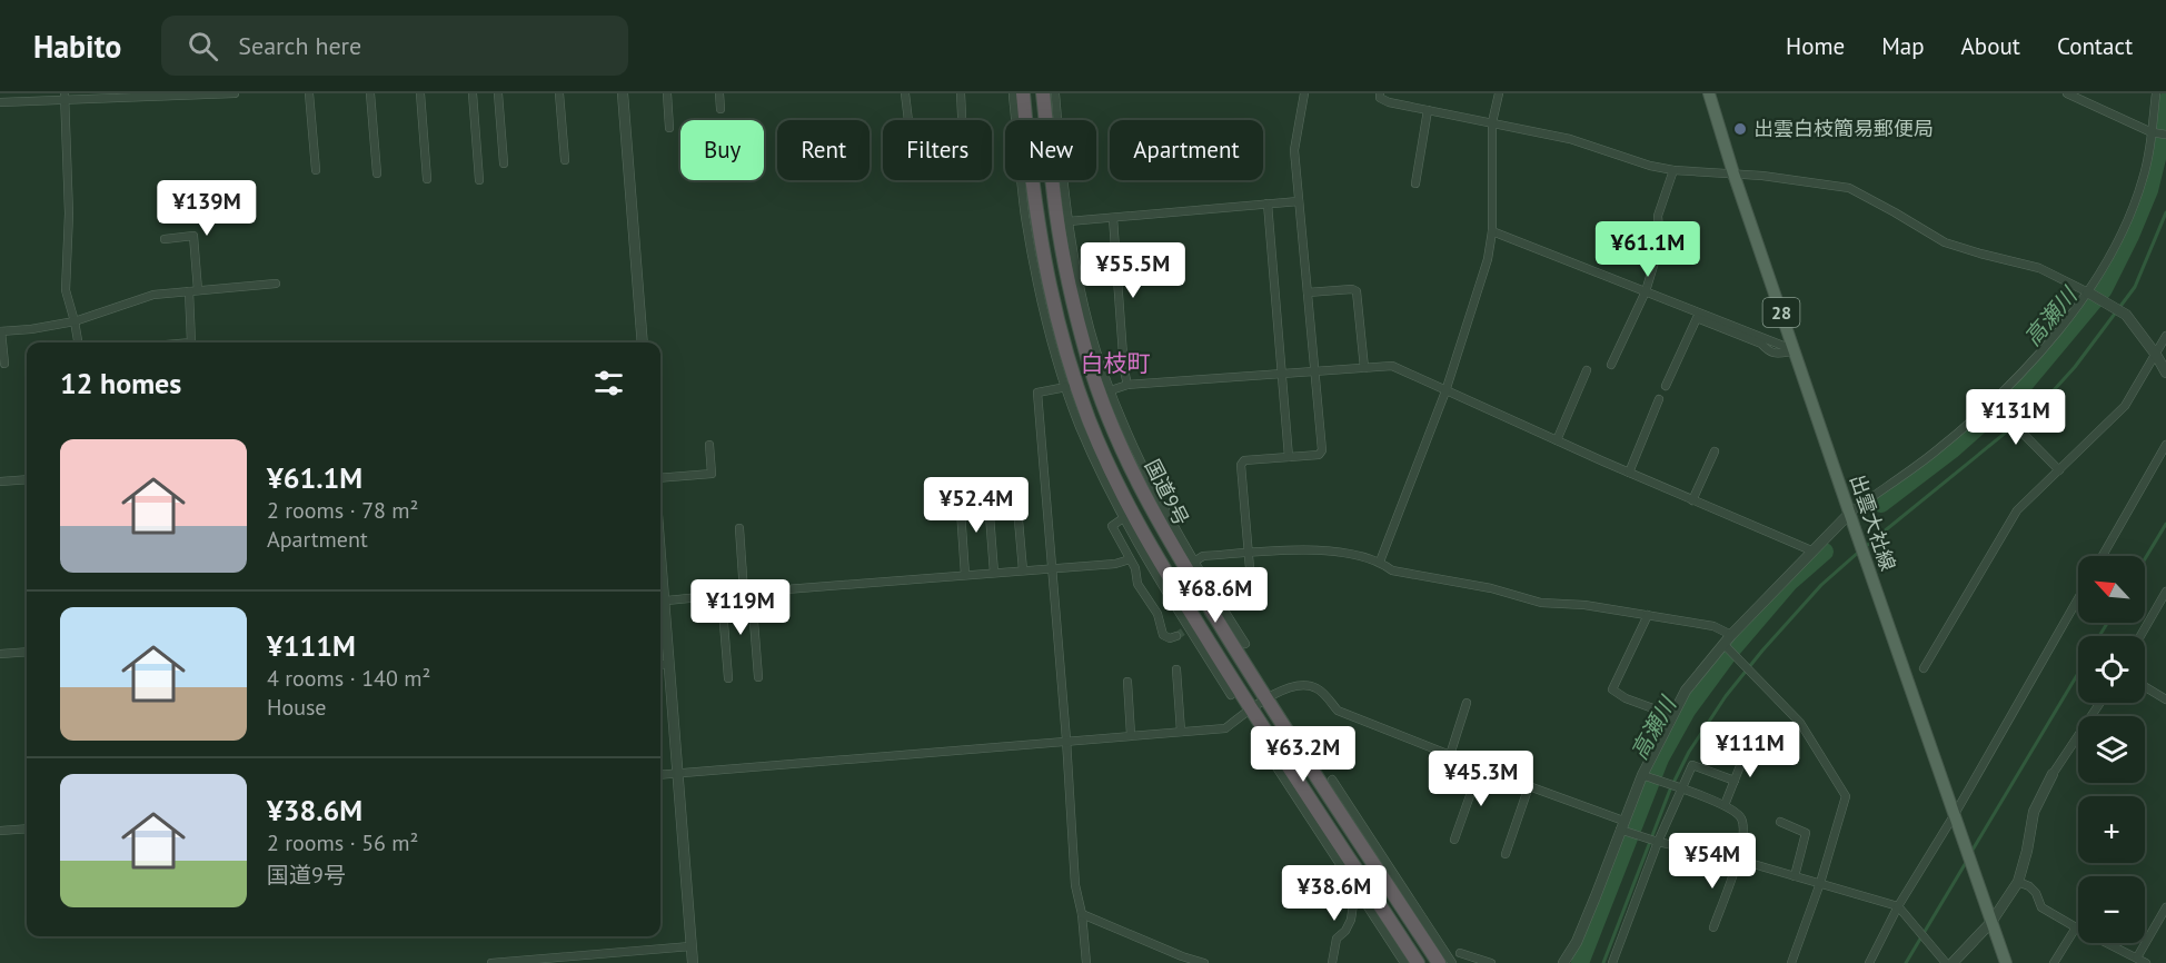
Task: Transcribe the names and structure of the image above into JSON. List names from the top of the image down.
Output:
{
  "streets": {
    "highway": ["国道9号"],
    "main road": ["28", "出雲大社線"]
  },
  "districts": ["白枝町"],
  "water": ["高瀬川"],
  "places": ["出雲白枝簡易郵便局"],
  "north": "top left",
  "page": {
    "header": "Habito",
    "search": "Search here",
    "nav": [
      "Home",
      "Map",
      "About",
      "Contact"
    ],
    "chip": [
      "Buy",
      "Rent",
      "Filters",
      "New",
      "Apartment"
    ],
    "price": [
      "¥139M",
      "¥61.1M",
      "¥55.5M",
      "¥131M",
      "¥52.4M",
      "¥68.6M",
      "¥119M",
      "¥111M",
      "¥63.2M",
      "¥45.3M",
      "¥54M",
      "¥38.6M"
    ],
    "heading": "12 homes",
    "list": [
      {
        "name": "¥61.1M",
        "note": "2 rooms · 78 m² · Apartment"
      },
      {
        "name": "¥111M",
        "note": "4 rooms · 140 m² · House"
      },
      {
        "name": "¥38.6M",
        "note": "2 rooms · 56 m² · 国道9号"
      }
    ],
    "map_buttons": ["+", "−"]
  }
}
